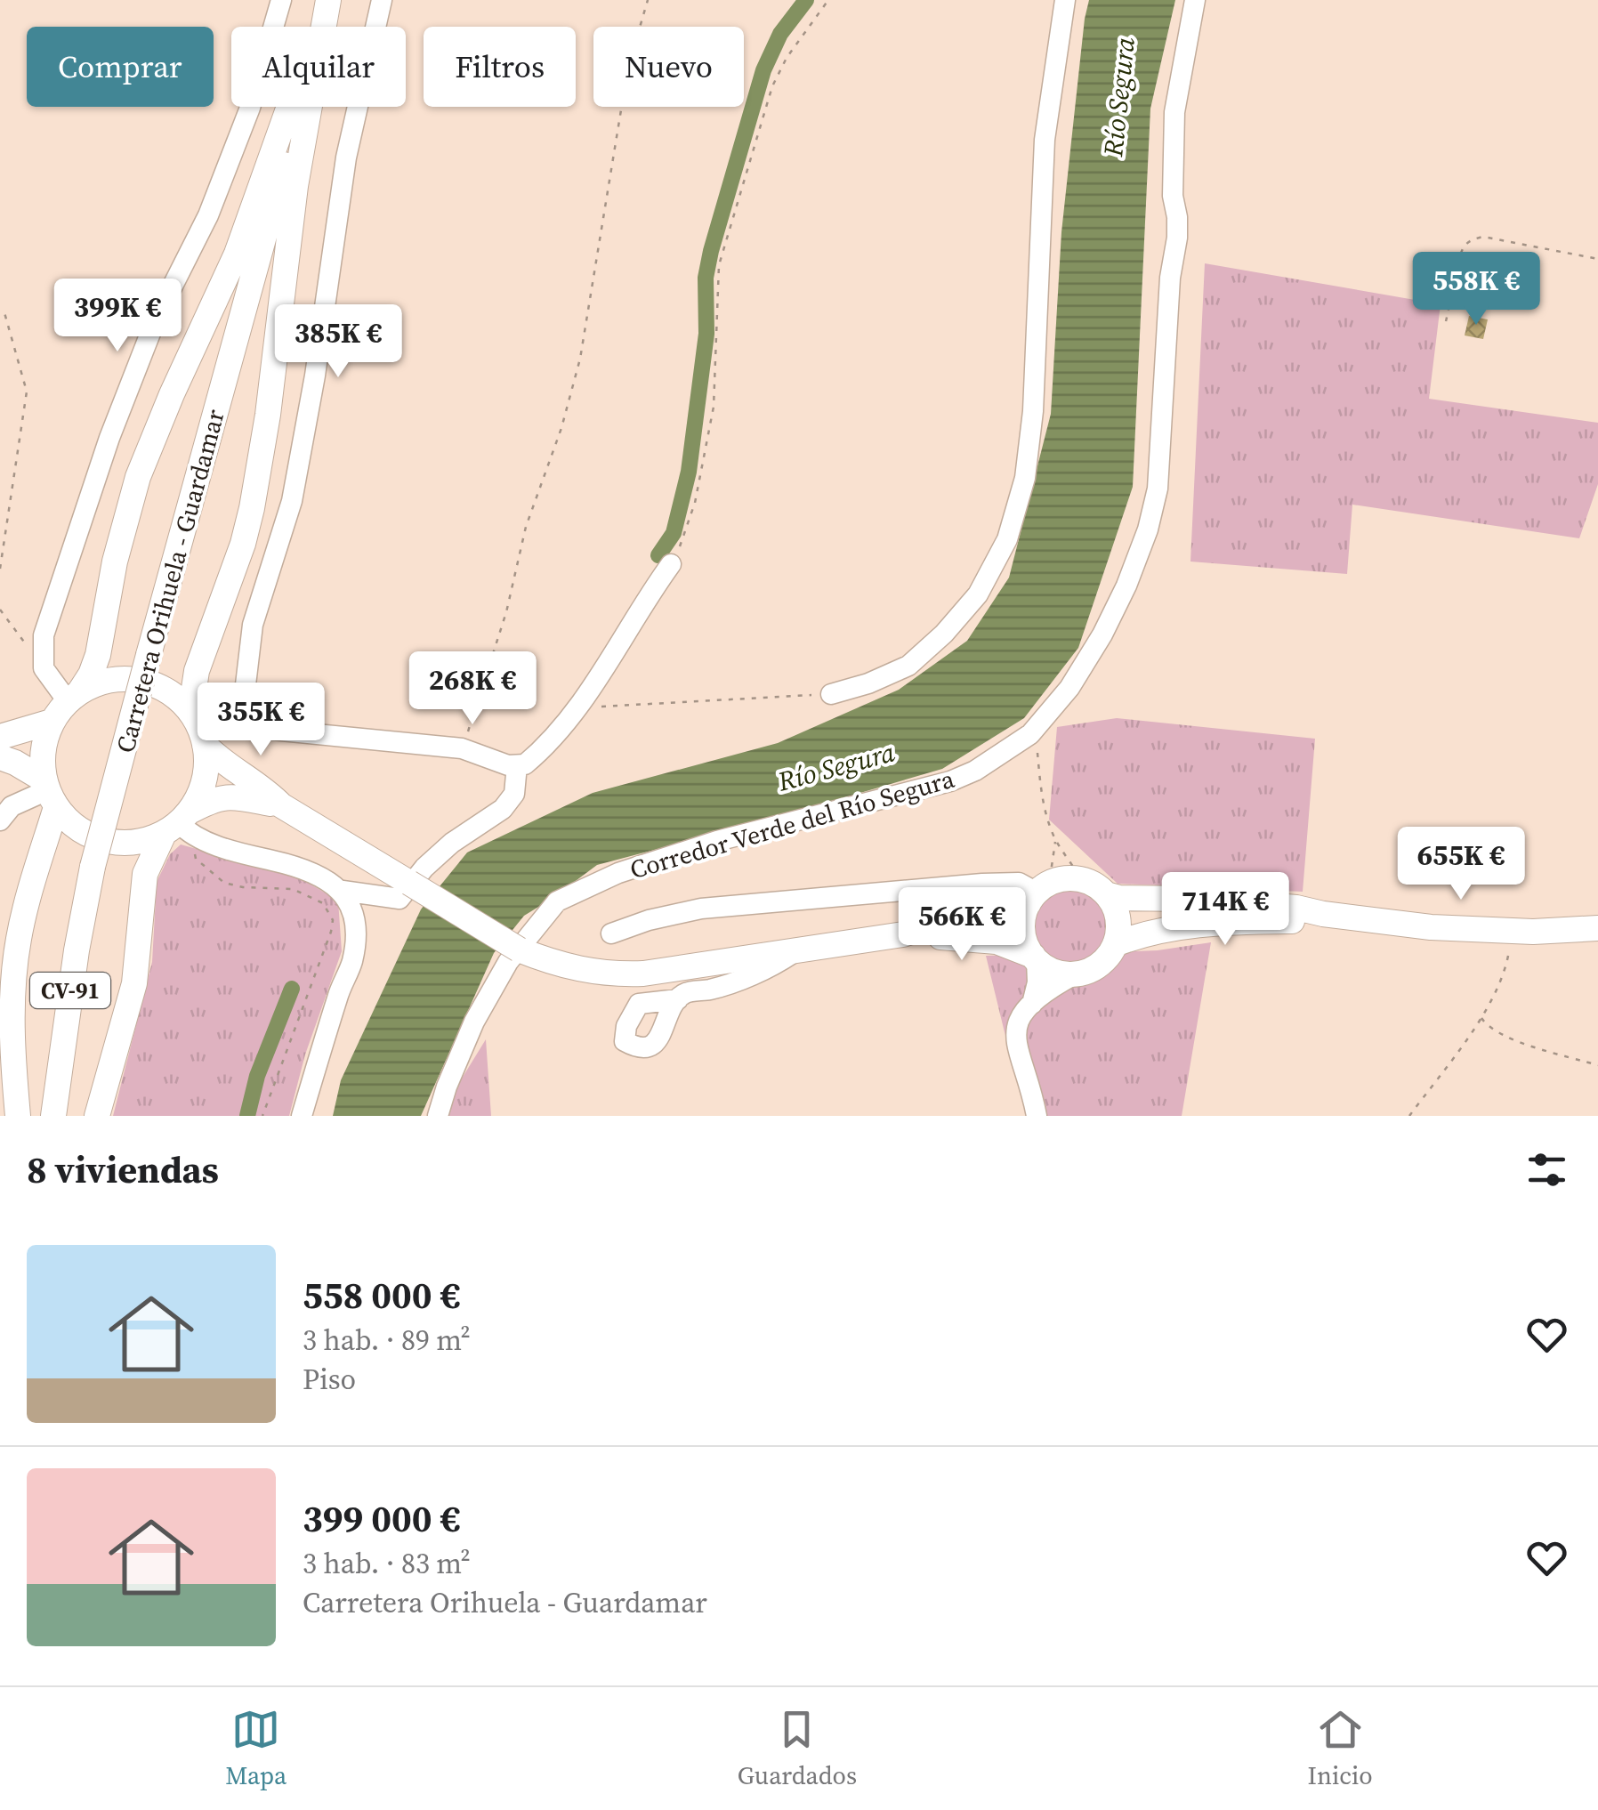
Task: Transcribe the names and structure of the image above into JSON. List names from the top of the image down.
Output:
{
  "streets": {
    "main road": ["Carretera Orihuela - Guardamar", "CV-91"],
    "street": ["Corredor Verde del Río Segura"]
  },
  "water": ["Río Segura"],
  "page": {
    "chip": [
      "Comprar",
      "Alquilar",
      "Filtros",
      "Nuevo"
    ],
    "price": [
      "558K €",
      "399K €",
      "385K €",
      "268K €",
      "355K €",
      "655K €",
      "714K €",
      "566K €"
    ],
    "heading": "8 viviendas",
    "list": [
      {
        "name": "558 000 €",
        "note": "3 hab. · 89 m² · Piso"
      },
      {
        "name": "399 000 €",
        "note": "3 hab. · 83 m² · Carretera Orihuela - Guardamar"
      }
    ],
    "tabs": ["Mapa", "Guardados", "Inicio"]
  }
}
